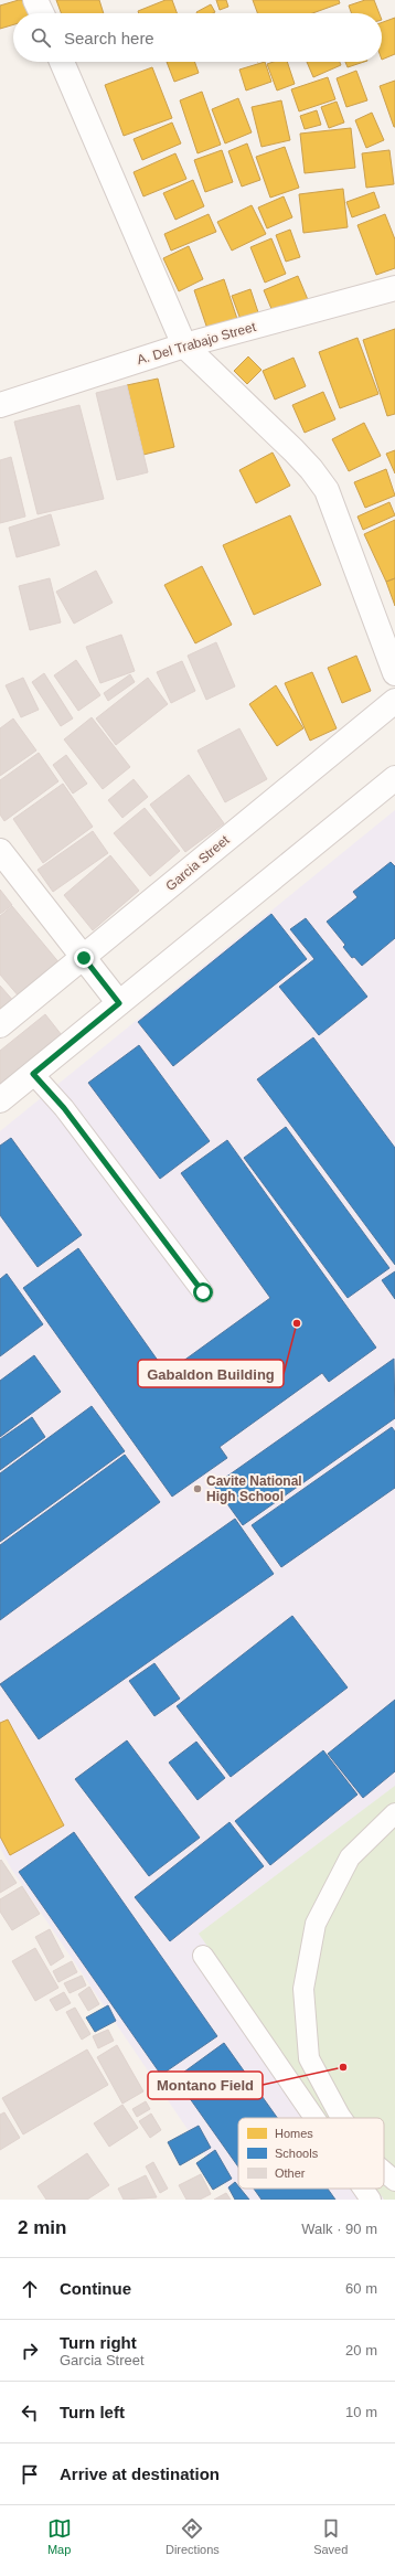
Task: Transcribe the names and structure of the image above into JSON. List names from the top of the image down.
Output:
{
  "streets": {
    "street": ["A. Del Trabajo Street", "Garcia Street"]
  },
  "places": ["Gabaldon Building", "Cavite National High School", "Montano Field"],
  "legend": ["Homes", "Schools", "Other"],
  "page": {
    "search": "Search here",
    "heading": ["2 min", "Walk · 90 m"],
    "list": [
      ["Continue", "60 m"],
      ["Turn right", "Garcia Street", "20 m"],
      ["Turn left", "10 m"],
      "Arrive at destination"
    ],
    "nav": ["Map", "Directions", "Saved"]
  }
}
